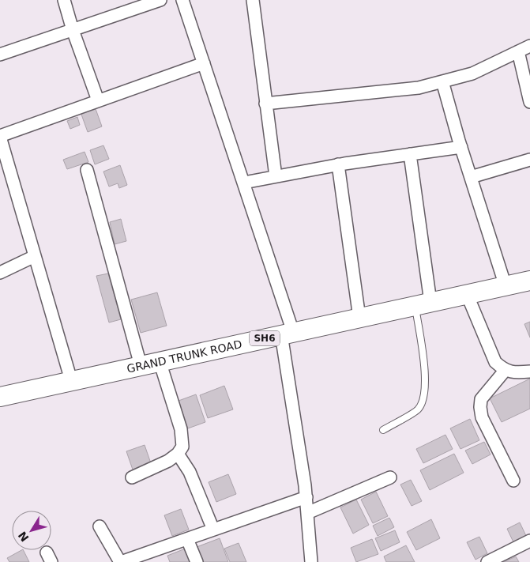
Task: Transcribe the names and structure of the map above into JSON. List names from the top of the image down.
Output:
{
  "streets": {
    "main road": ["SH6", "GRAND TRUNK ROAD"]
  },
  "north": "bottom left"
}
